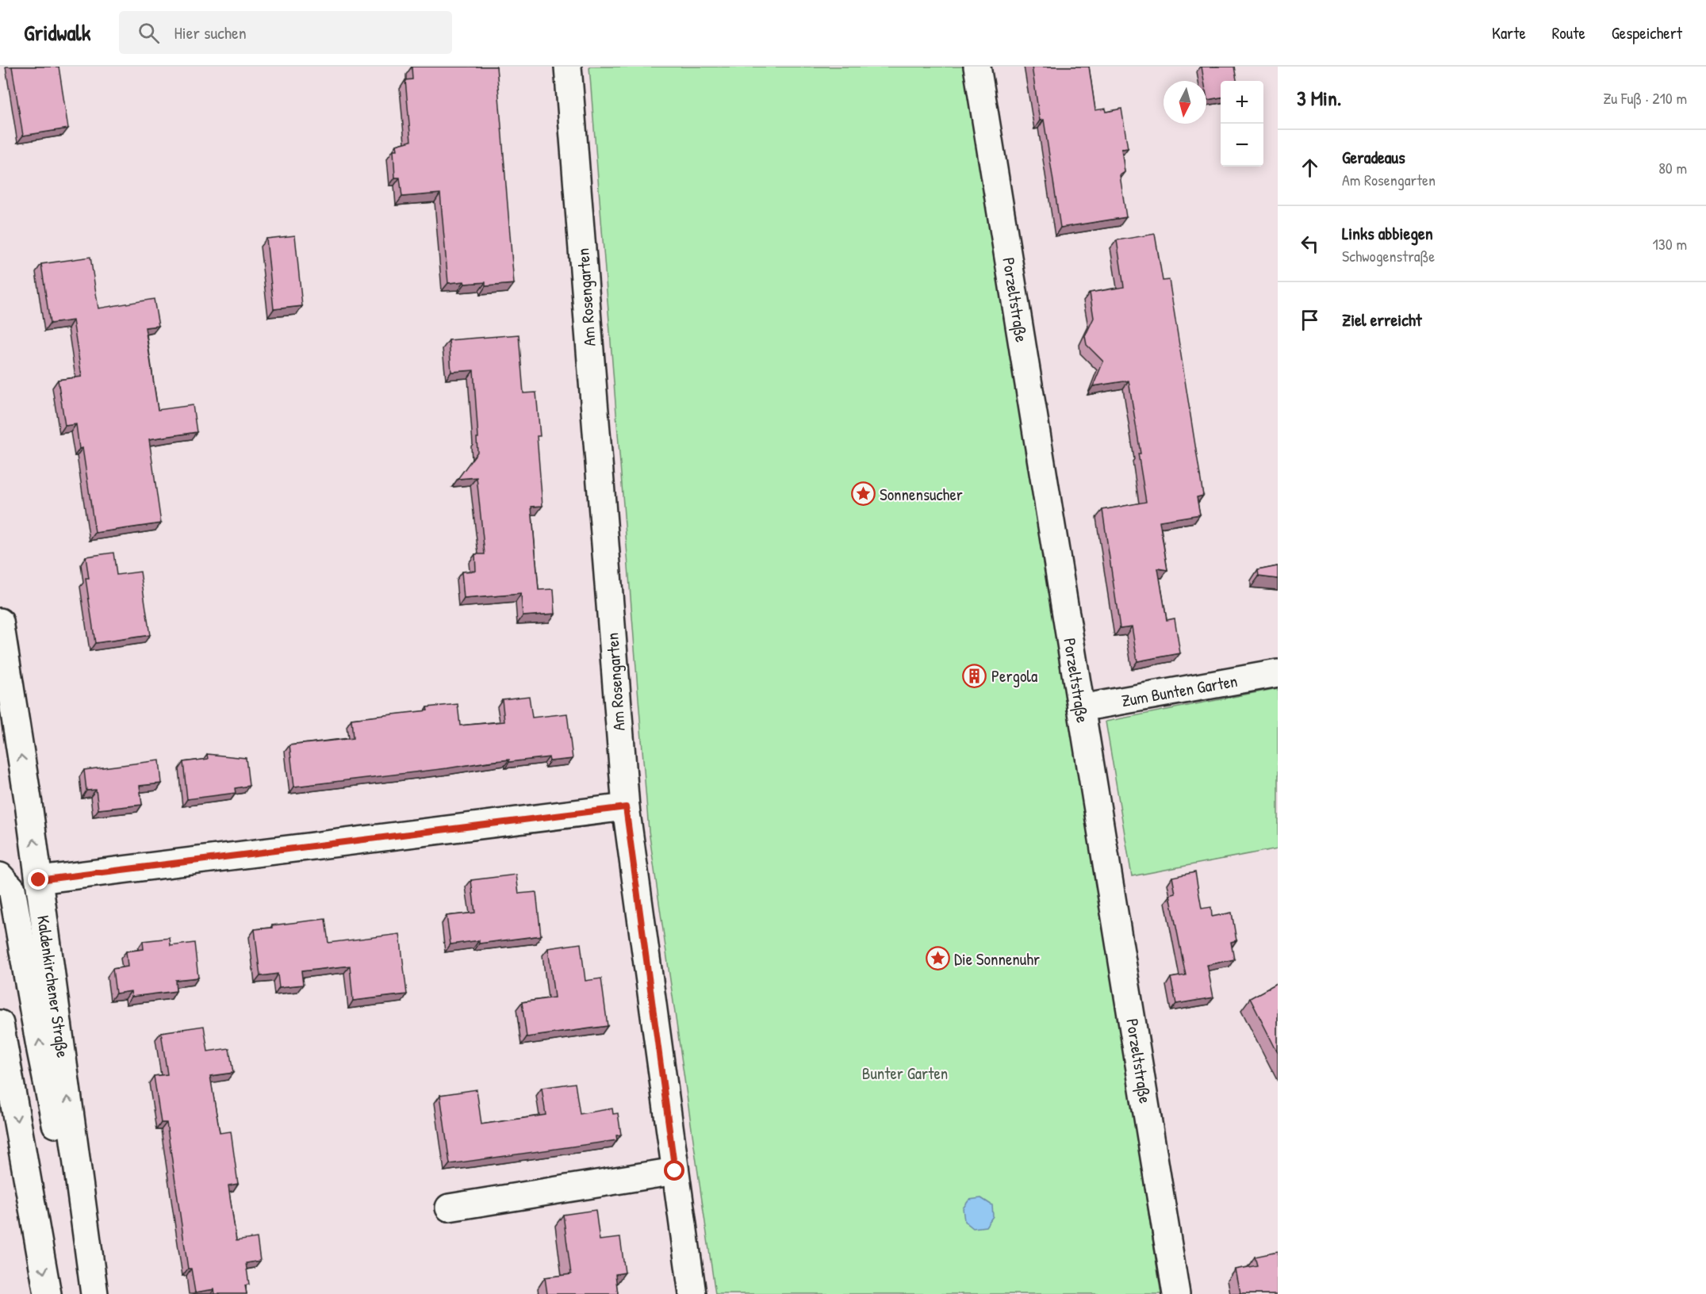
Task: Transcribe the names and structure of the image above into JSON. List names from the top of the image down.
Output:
{
  "streets": {
    "street": [
      "Am Rosengarten",
      "Porzeltstraße",
      "Zum Bunten Garten",
      "Kaldenkirchener Straße"
    ]
  },
  "crossings": [
    ["Porzeltstraße", "Zum Bunten Garten"]
  ],
  "one_way": ["Kaldenkirchener Straße"],
  "parks": ["Bunter Garten"],
  "places": {
    "place": ["Sonnensucher", "Die Sonnenuhr"],
    "building": ["Pergola"]
  },
  "north": "bottom",
  "page": {
    "header": "Gridwalk",
    "search": "Hier suchen",
    "nav": ["Karte", "Route", "Gespeichert"],
    "heading": ["3 Min.", "Zu Fuß · 210 m"],
    "map_buttons": ["+", "−"],
    "list": [
      ["Geradeaus", "Am Rosengarten", "80 m"],
      ["Links abbiegen", "Schwogenstraße", "130 m"],
      "Ziel erreicht"
    ]
  }
}
